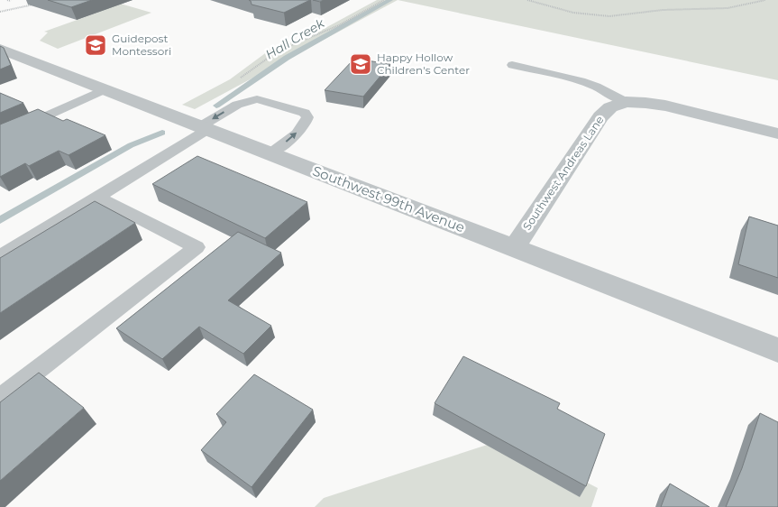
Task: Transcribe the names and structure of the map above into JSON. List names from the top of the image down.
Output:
{
  "streets": {
    "street": ["Southwest Andreas Lane", "Southwest 99th Avenue"]
  },
  "crossings": [
    ["Southwest Andreas Lane", "Southwest 99th Avenue"]
  ],
  "water": ["Hall Creek"],
  "places": {
    "school or university": ["Guidepost Montessori", "Happy Hollow Children's Center"]
  }
}
